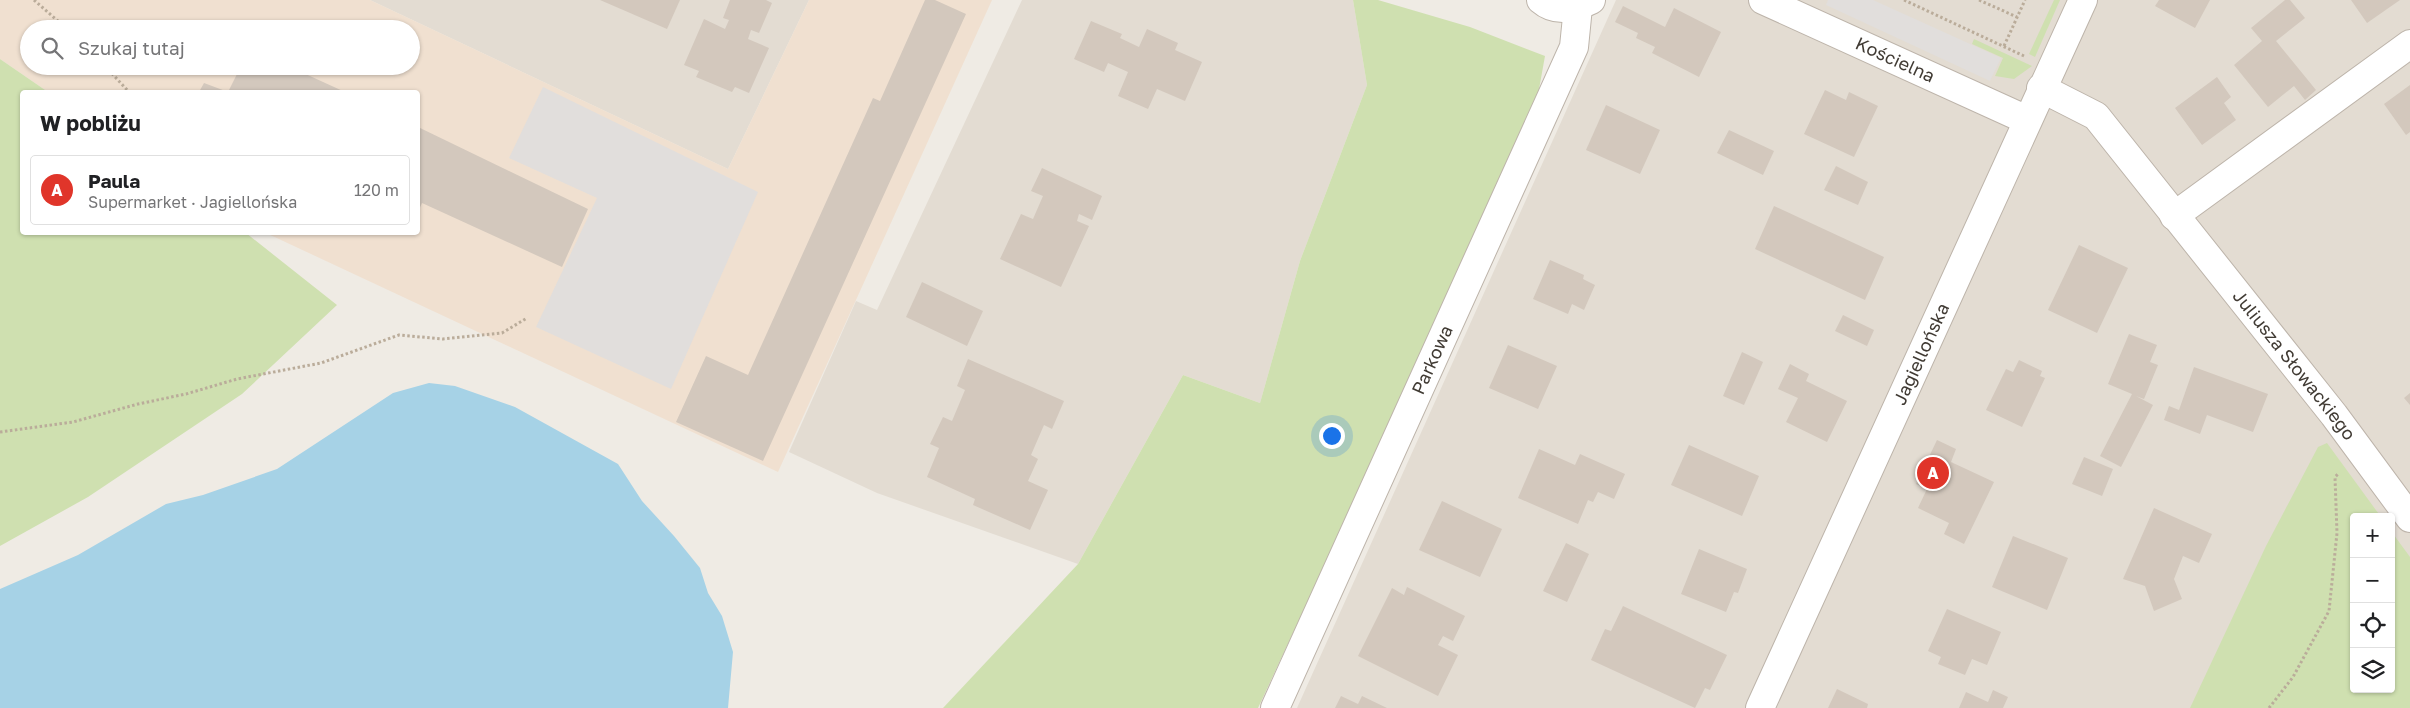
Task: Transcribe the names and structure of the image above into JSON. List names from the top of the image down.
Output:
{
  "streets": {
    "street": [
      "Kościelna",
      "Jagiellońska",
      "Parkowa",
      "Juliusza Słowackiego"
    ]
  },
  "crossings": [
    ["Kościelna", "Jagiellońska"],
    ["Jagiellońska", "Juliusza Słowackiego"]
  ],
  "page": {
    "search": "Szukaj tutaj",
    "heading": "W pobliżu",
    "list": [
      {
        "mark": "A",
        "name": "Paula",
        "note": "Supermarket · Jagiellońska",
        "value": "120 m"
      }
    ],
    "pins": "A",
    "map_buttons": ["+", "−"]
  }
}
